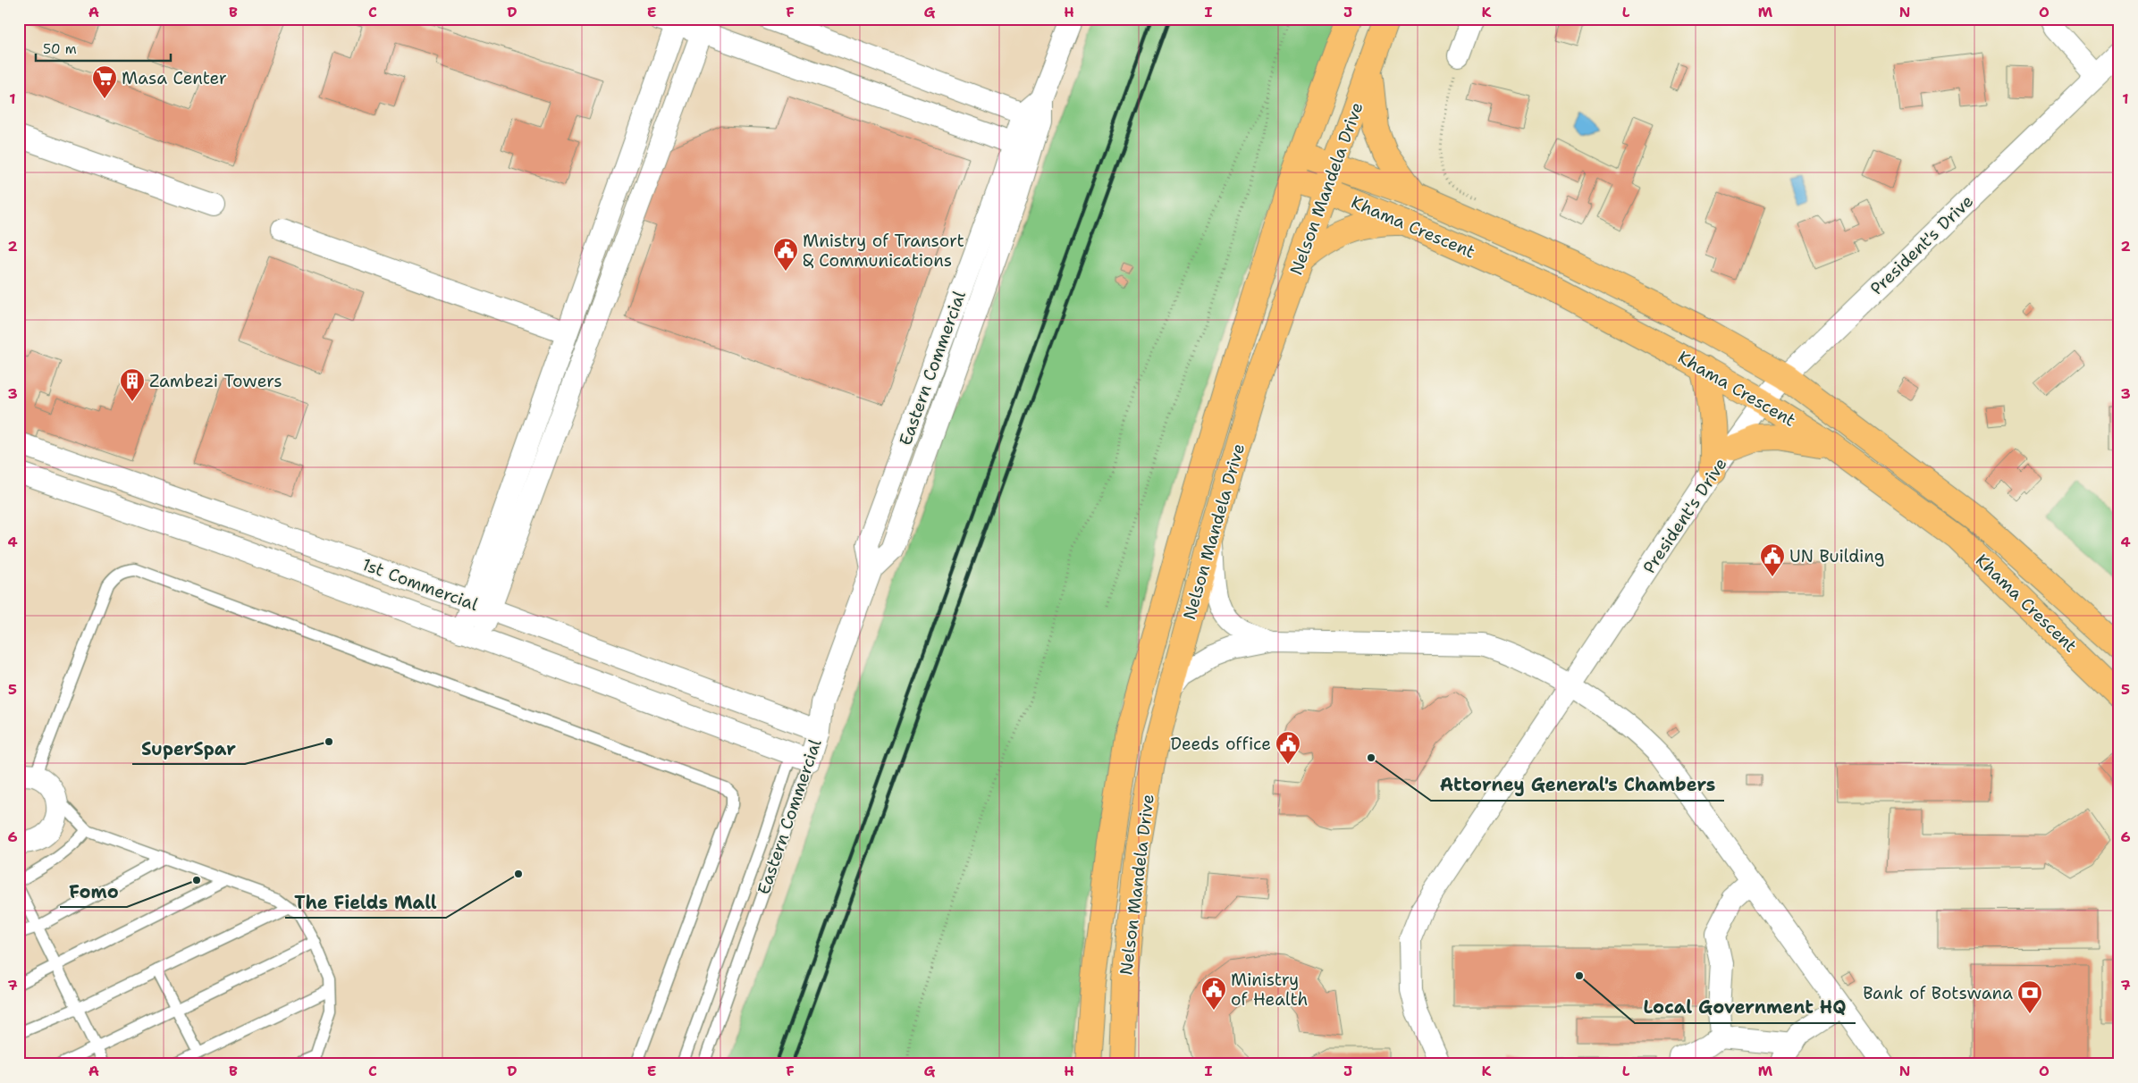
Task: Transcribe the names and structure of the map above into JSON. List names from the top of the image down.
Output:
{
  "streets": {
    "main road": ["Nelson Mandela Drive", "Khama Crescent"],
    "street": ["President's Drive", "Eastern Commercial", "1st Commercial"]
  },
  "crossings": [
    ["Nelson Mandela Drive", "Khama Crescent"],
    ["Khama Crescent", "President's Drive"],
    ["Eastern Commercial", "1st Commercial"]
  ],
  "places": {
    "supermarket": ["Masa Center"],
    "public building": [
      "Mnistry of Transort & Communications",
      "UN Building",
      "Deeds office",
      "Ministry of Health"
    ],
    "building": ["Zambezi Towers"],
    "other": [
      "SuperSpar",
      "Attorney General's Chambers",
      "The Fields Mall",
      "Fomo",
      "Local Government HQ"
    ],
    "bank": ["Bank of Botswana"]
  },
  "scale_bar": "50 m",
  "grid": {
    "columns": [
      "A",
      "B",
      "C",
      "D",
      "E",
      "F",
      "G",
      "H",
      "I",
      "J",
      "K",
      "L",
      "M",
      "N",
      "O"
    ],
    "rows": [
      "1",
      "2",
      "3",
      "4",
      "5",
      "6",
      "7"
    ]
  }
}
